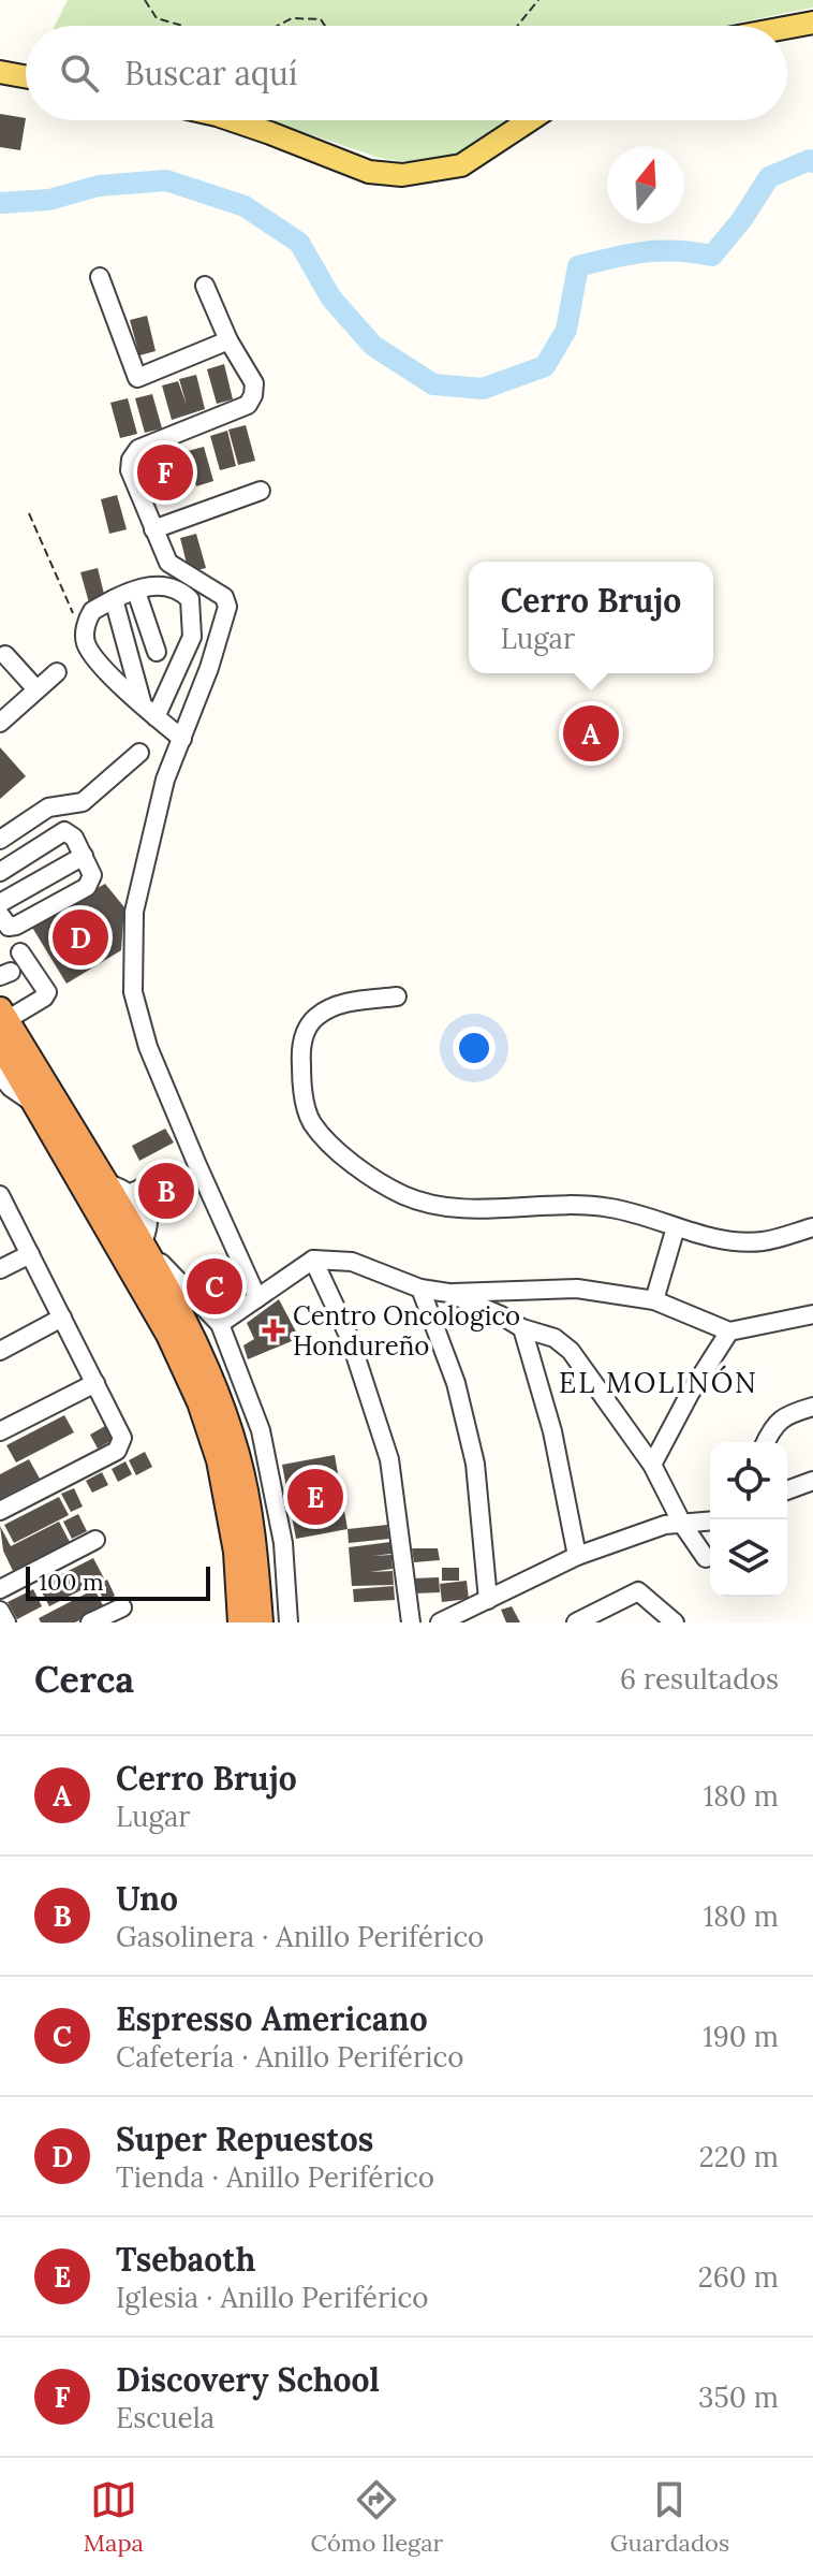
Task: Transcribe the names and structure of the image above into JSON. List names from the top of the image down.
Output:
{
  "districts": ["EL MOLINÓN"],
  "places": {
    "health": ["Centro Oncologico Hondureño"]
  },
  "scale_bar": "100 m",
  "north": "top",
  "page": {
    "search": "Buscar aquí",
    "pins": [
      "F",
      "A",
      "D",
      "B",
      "C",
      "E"
    ],
    "popup": ["Cerro Brujo", "Lugar"],
    "scale": "100 m",
    "heading": ["Cerca", "6 resultados"],
    "list": [
      {
        "mark": "A",
        "name": "Cerro Brujo",
        "note": "Lugar",
        "value": "180 m"
      },
      {
        "mark": "B",
        "name": "Uno",
        "note": "Gasolinera · Anillo Periférico",
        "value": "180 m"
      },
      {
        "mark": "C",
        "name": "Espresso Americano",
        "note": "Cafetería · Anillo Periférico",
        "value": "190 m"
      },
      {
        "mark": "D",
        "name": "Super Repuestos",
        "note": "Tienda · Anillo Periférico",
        "value": "220 m"
      },
      {
        "mark": "E",
        "name": "Tsebaoth",
        "note": "Iglesia · Anillo Periférico",
        "value": "260 m"
      },
      {
        "mark": "F",
        "name": "Discovery School",
        "note": "Escuela",
        "value": "350 m"
      }
    ],
    "nav": ["Mapa", "Cómo llegar", "Guardados"]
  }
}
